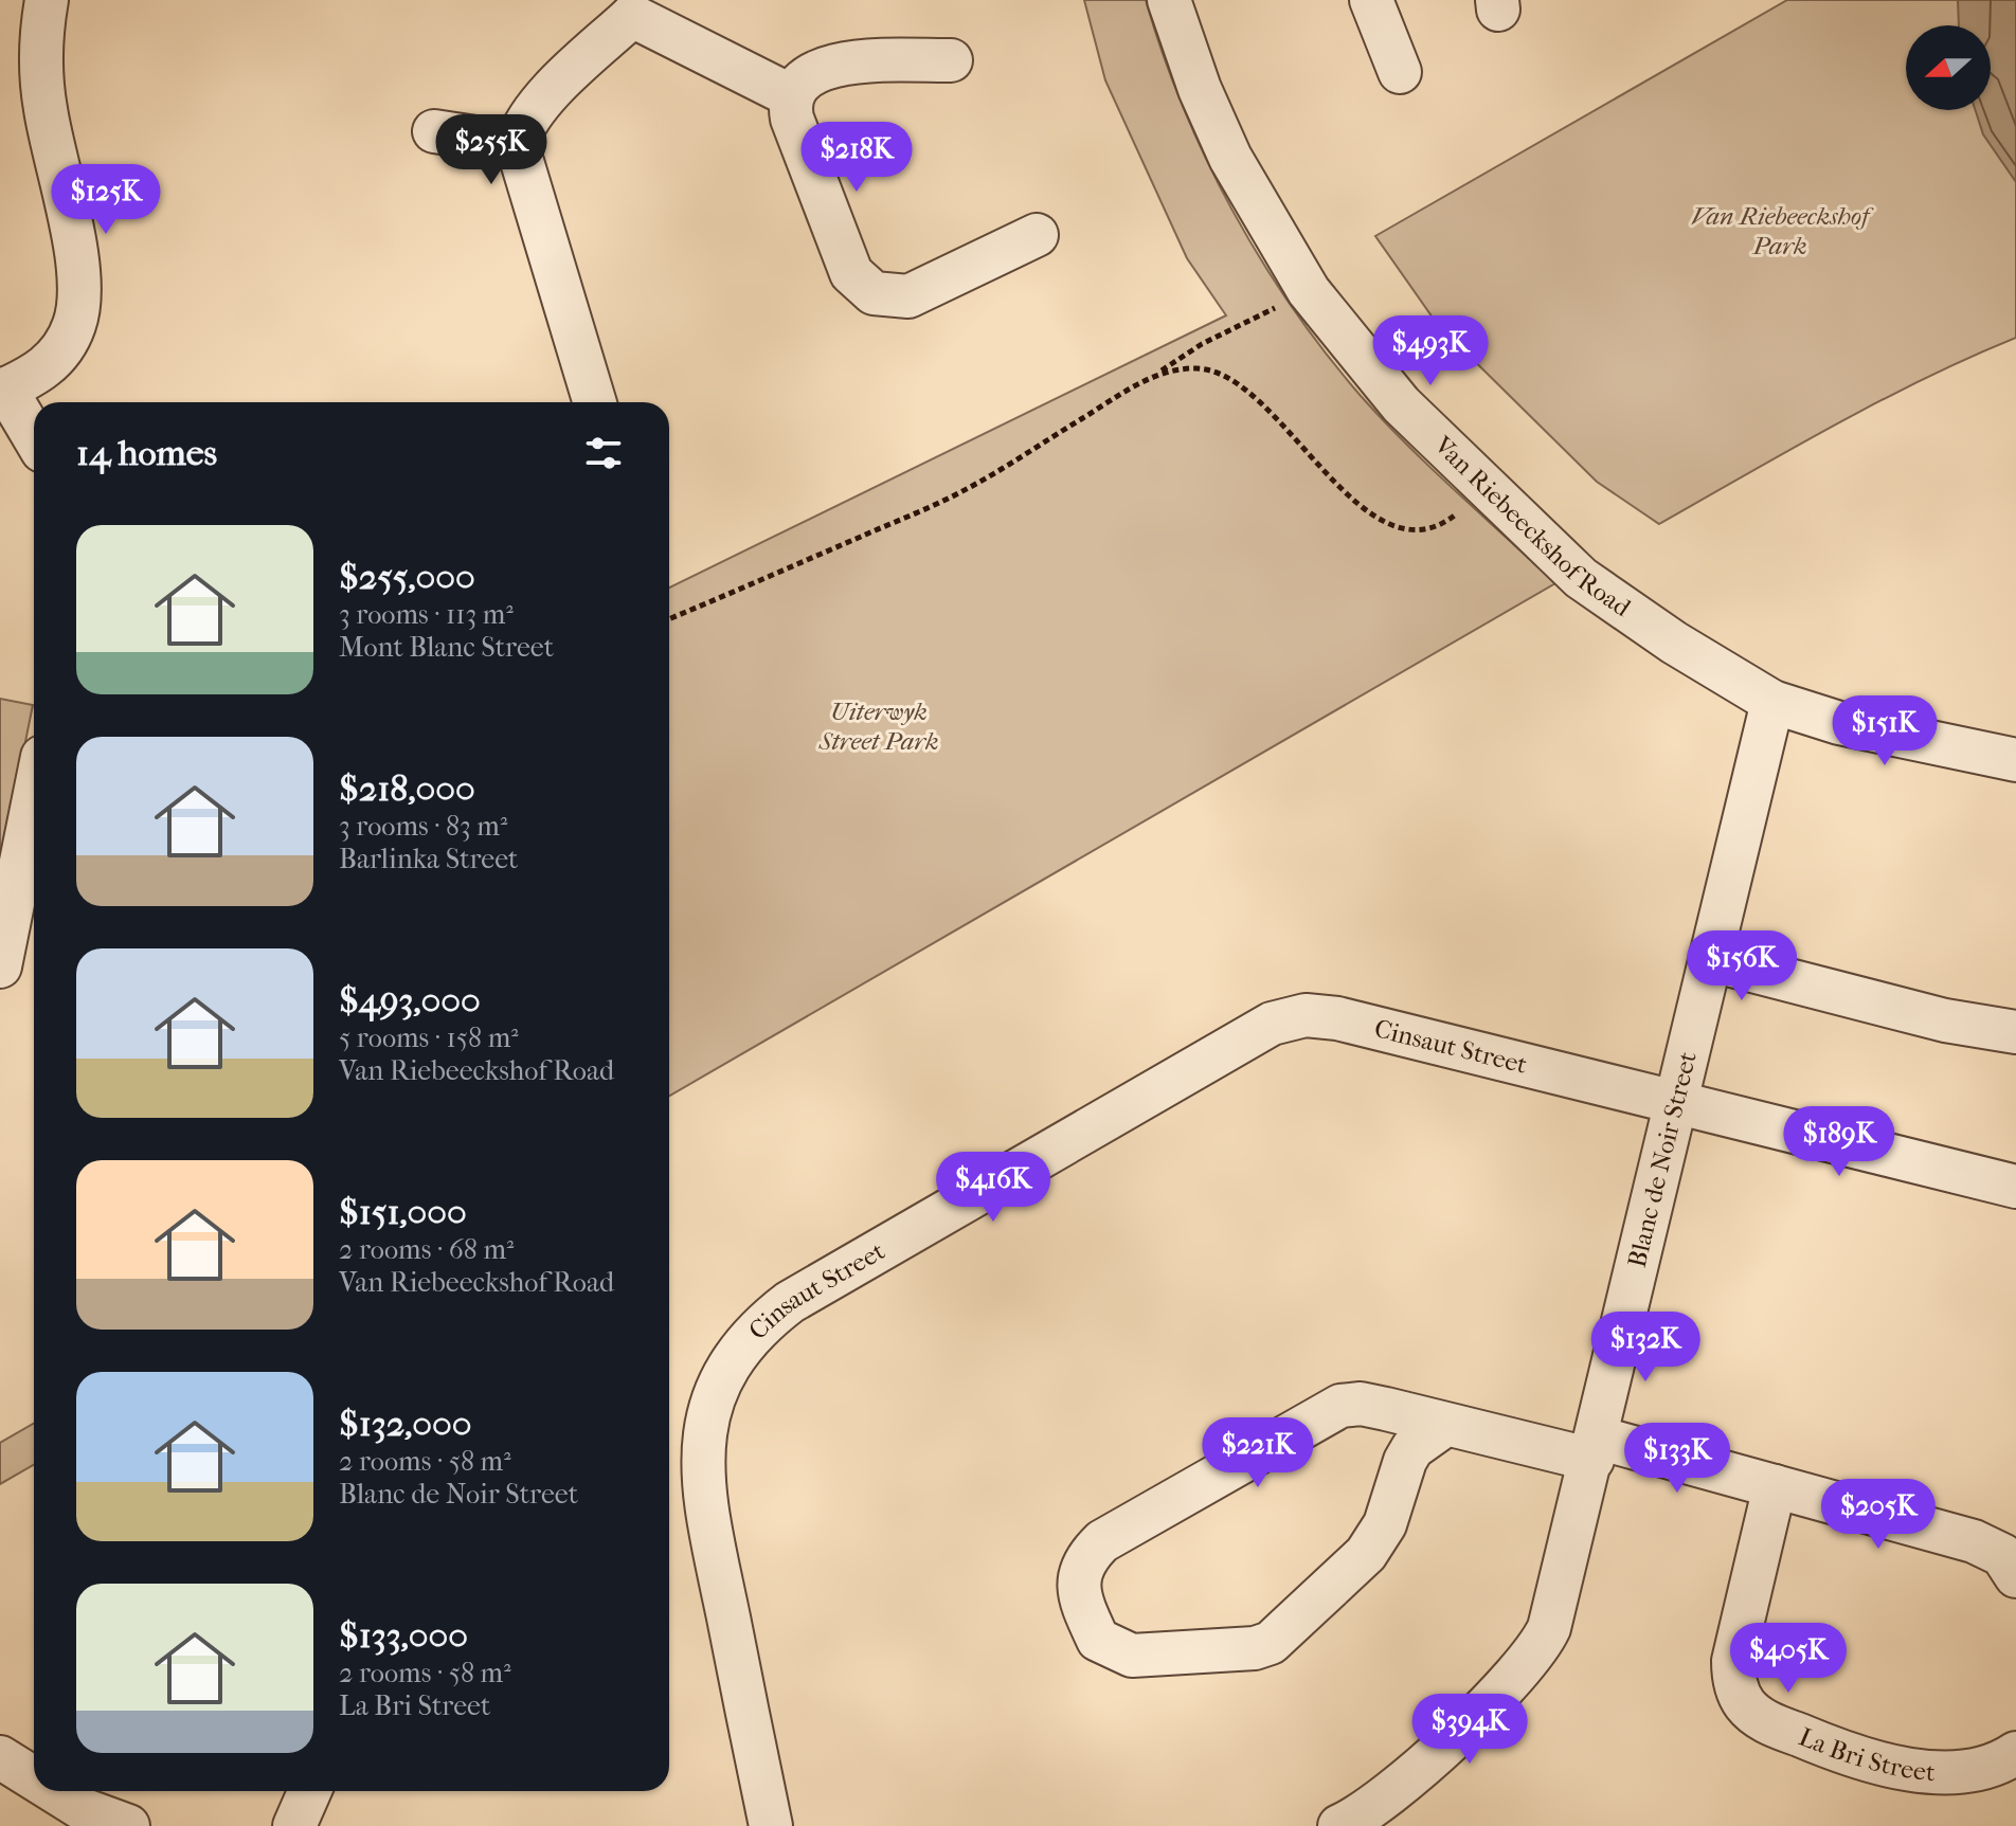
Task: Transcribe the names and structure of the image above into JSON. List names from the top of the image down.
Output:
{
  "streets": {
    "street": [
      "Van Riebeeckshof Road",
      "Cinsaut Street",
      "Blanc de Noir Street",
      "La Bri Street"
    ]
  },
  "crossings": [
    ["Van Riebeeckshof Road", "Blanc de Noir Street"],
    ["Cinsaut Street", "Blanc de Noir Street"]
  ],
  "parks": ["Van Riebeeckshof Park", "Uiterwyk Street Park"],
  "north": "left",
  "page": {
    "price": [
      "$255K",
      "$218K",
      "$125K",
      "$493K",
      "$151K",
      "$156K",
      "$189K",
      "$416K",
      "$132K",
      "$221K",
      "$133K",
      "$205K",
      "$405K",
      "$394K"
    ],
    "heading": "14 homes",
    "list": [
      {
        "name": "$255,000",
        "note": "3 rooms · 113 m² · Mont Blanc Street"
      },
      {
        "name": "$218,000",
        "note": "3 rooms · 83 m² · Barlinka Street"
      },
      {
        "name": "$493,000",
        "note": "5 rooms · 158 m² · Van Riebeeckshof Road"
      },
      {
        "name": "$151,000",
        "note": "2 rooms · 68 m² · Van Riebeeckshof Road"
      },
      {
        "name": "$132,000",
        "note": "2 rooms · 58 m² · Blanc de Noir Street"
      },
      {
        "name": "$133,000",
        "note": "2 rooms · 58 m² · La Bri Street"
      }
    ]
  }
}
